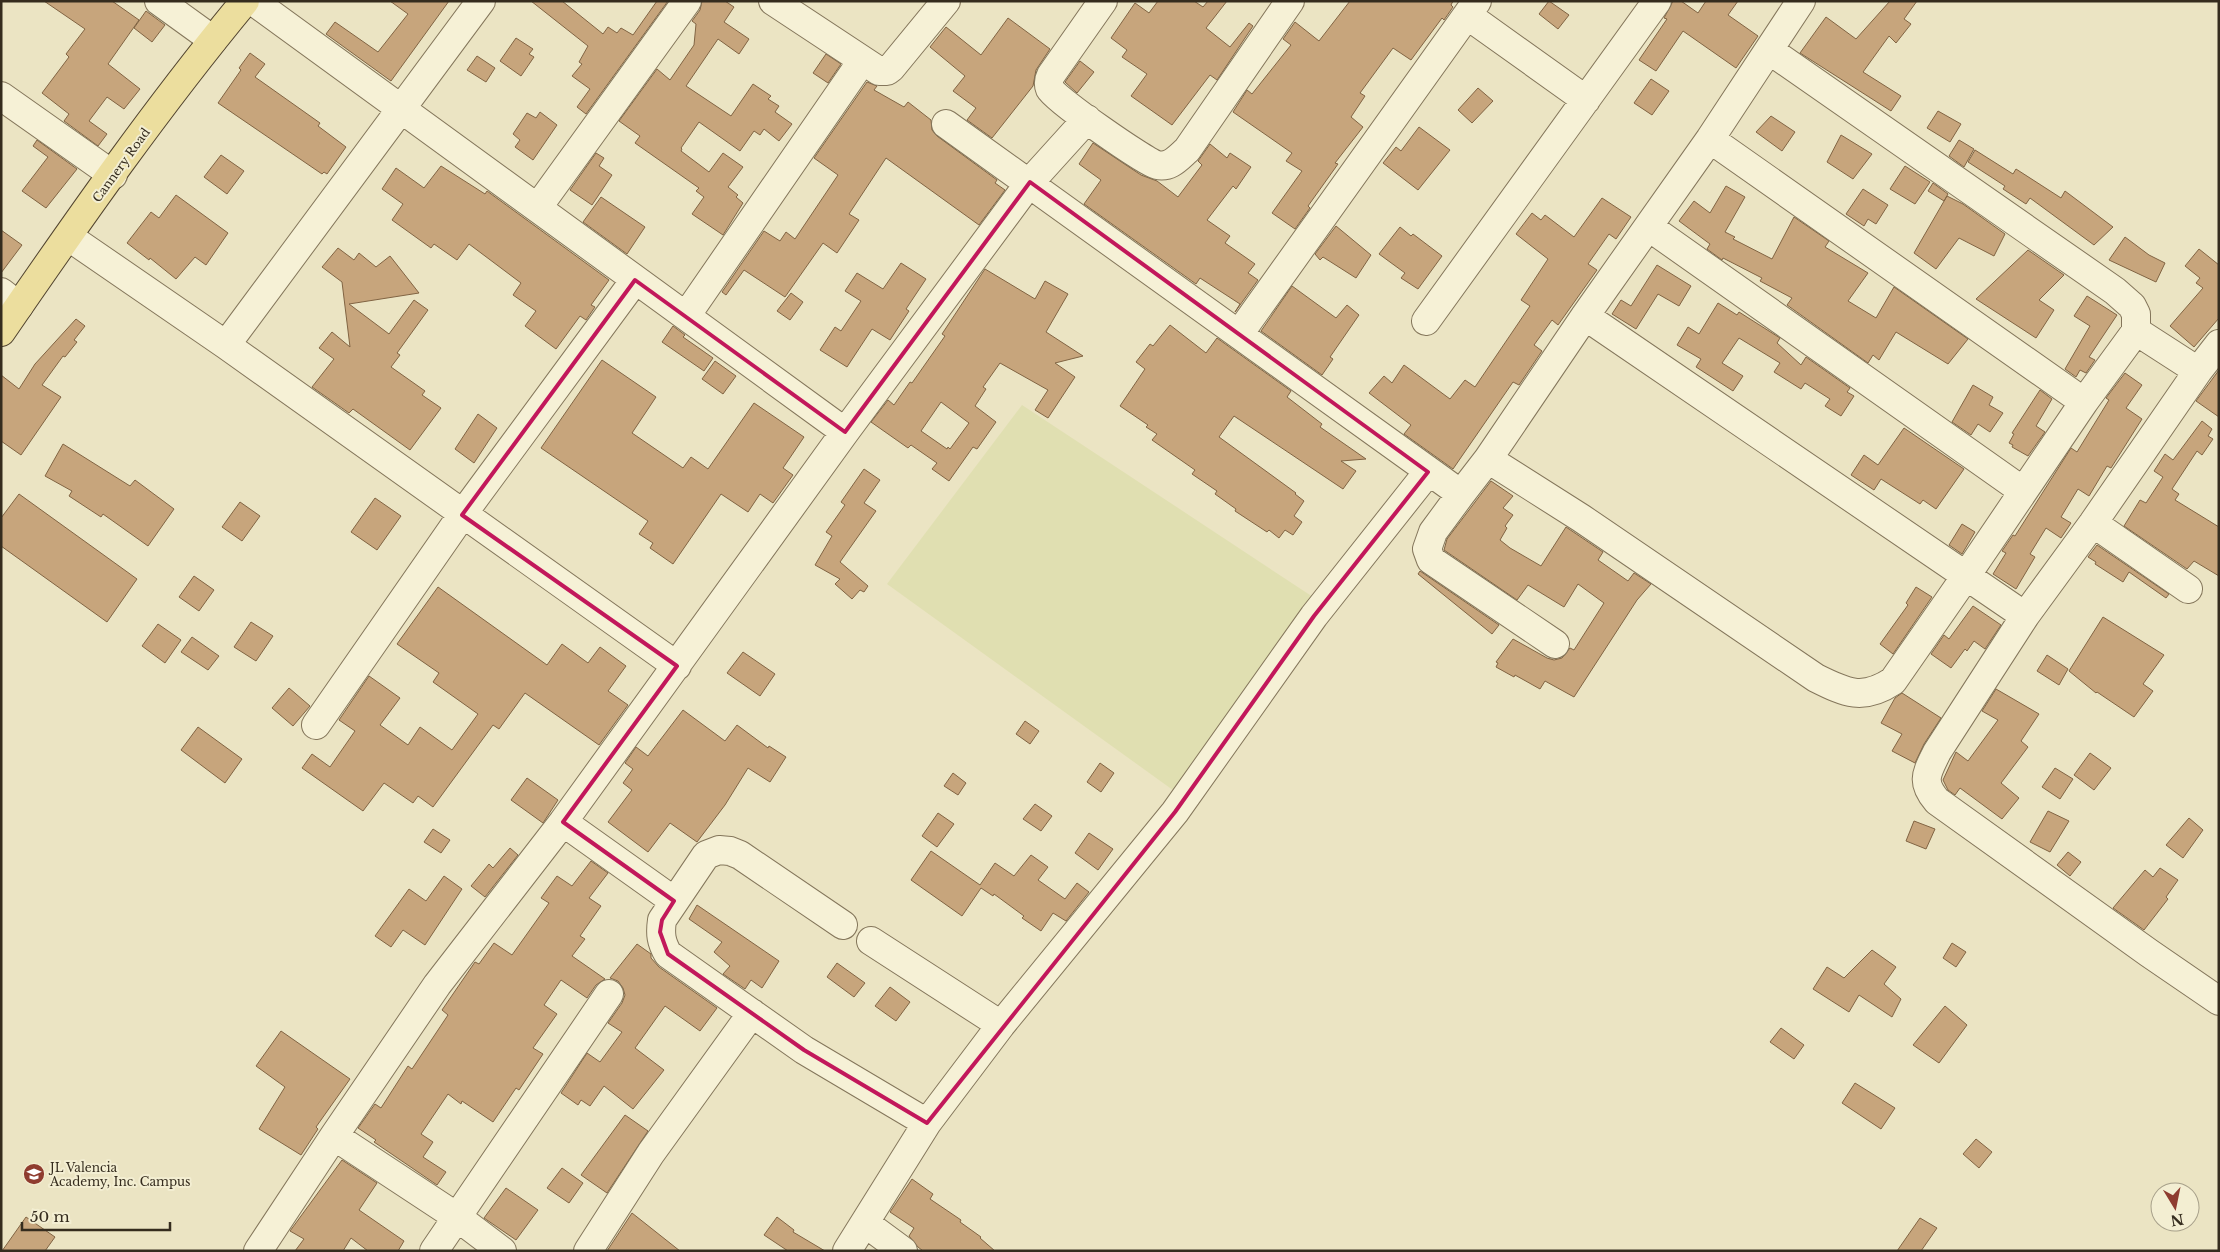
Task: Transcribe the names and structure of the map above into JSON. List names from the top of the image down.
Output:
{
  "streets": {
    "main road": ["Cannery Road"]
  },
  "places": {
    "school or university": ["JL Valencia Academy, Inc. Campus"]
  },
  "scale_bar": "50 m",
  "north": "bottom"
}
